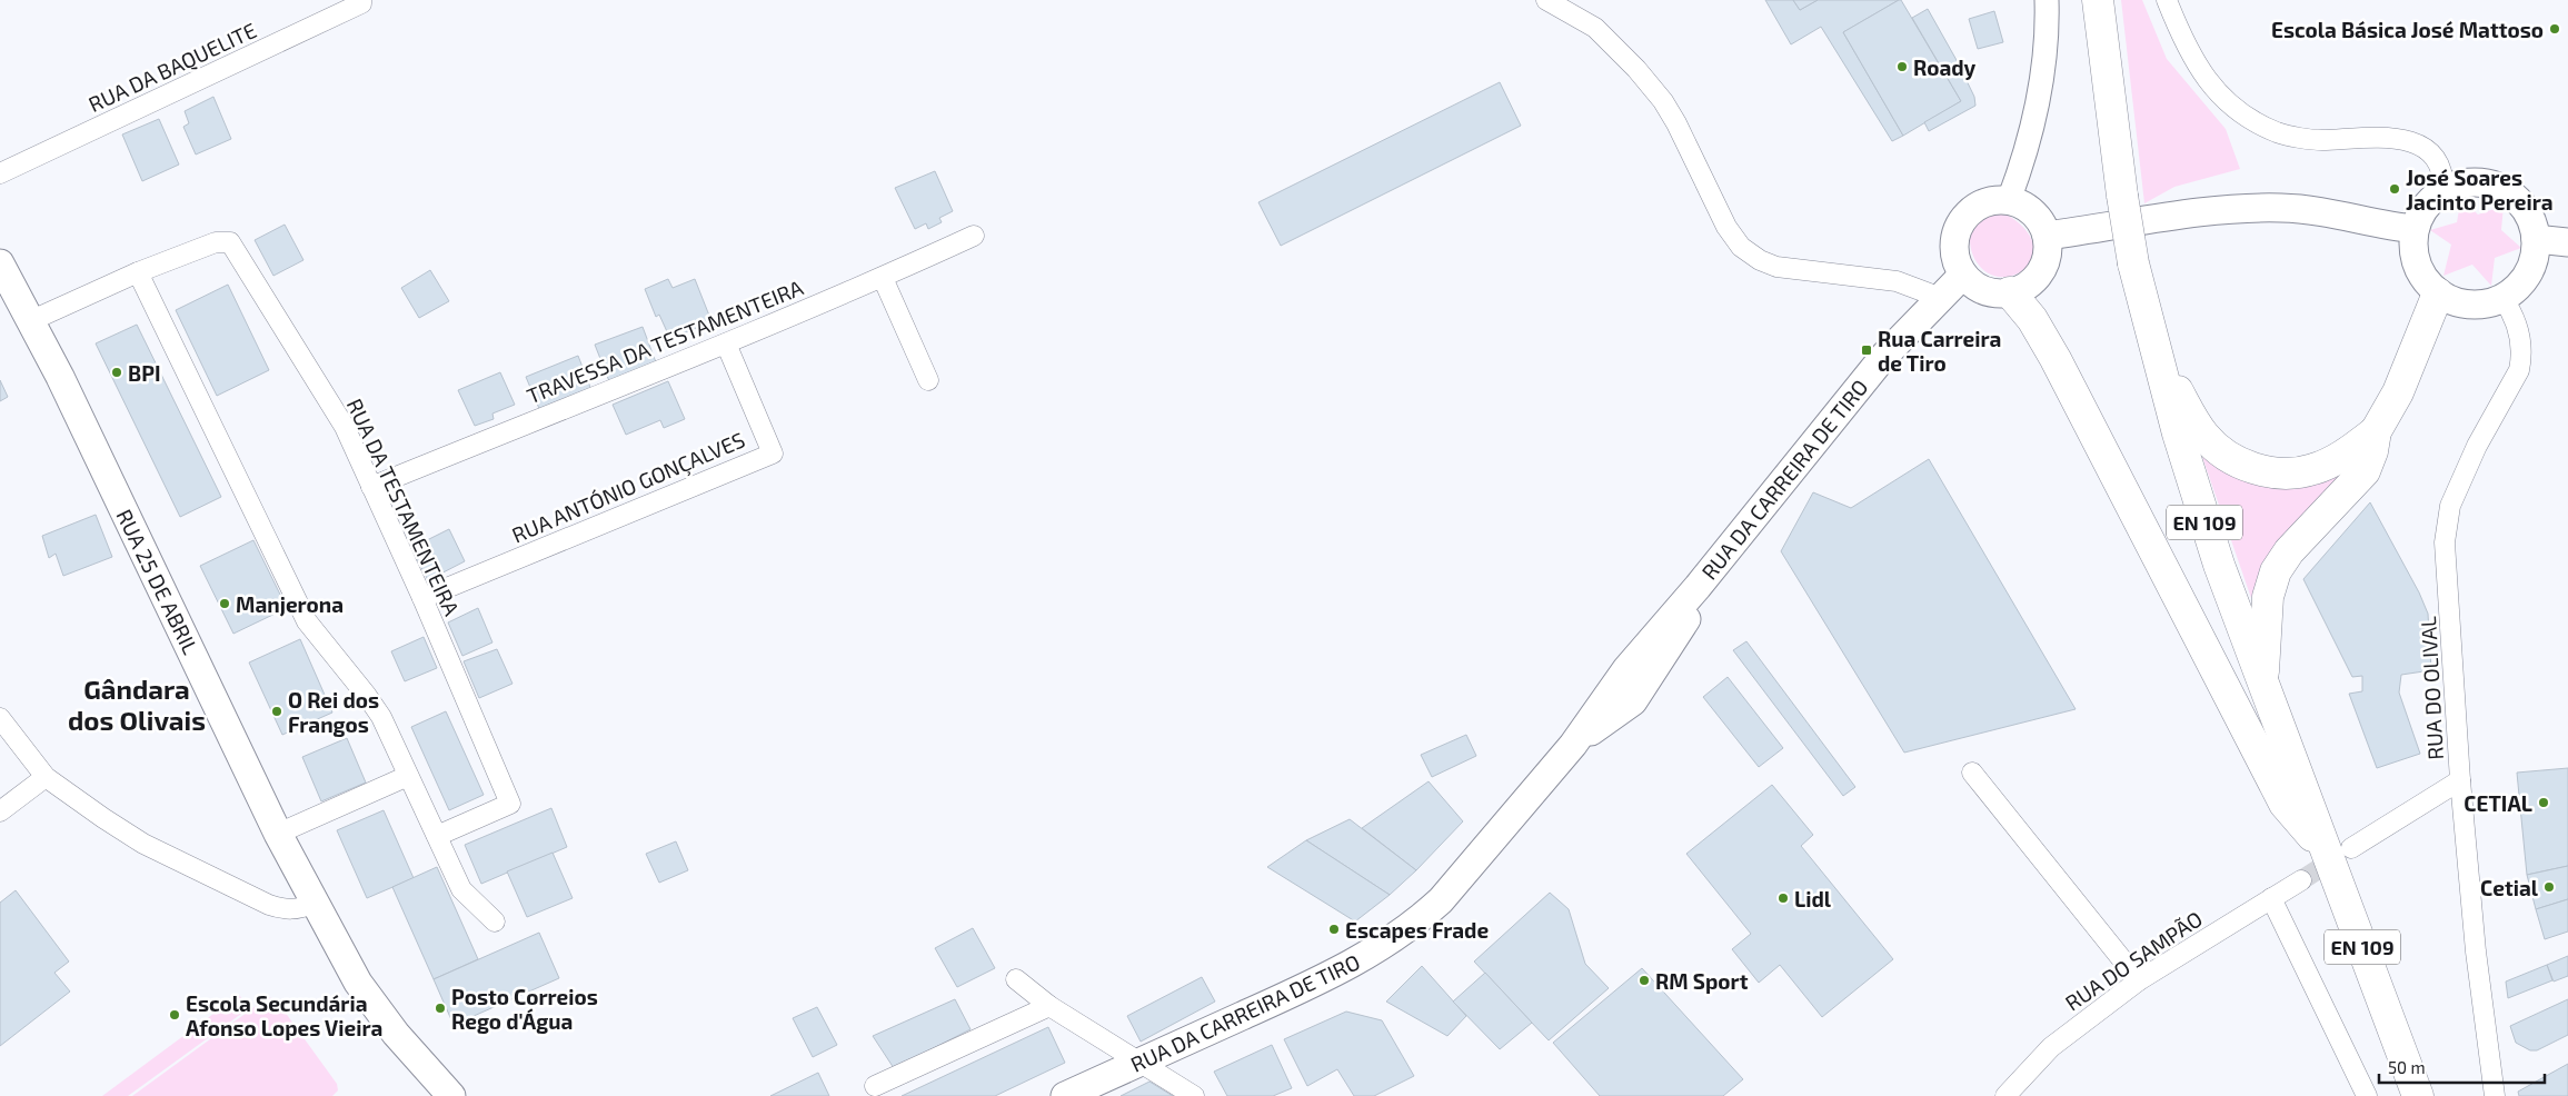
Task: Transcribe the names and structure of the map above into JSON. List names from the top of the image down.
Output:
{
  "streets": {
    "main road": ["RUA DA CARREIRA DE TIRO", "EN 109", "RUA 25 DE ABRIL"],
    "street": [
      "RUA DA BAQUELITE",
      "TRAVESSA DA TESTAMENTEIRA",
      "RUA ANTÓNIO GONÇALVES",
      "RUA DA TESTAMENTEIRA",
      "RUA DO OLIVAL",
      "RUA DO SAMPÃO"
    ]
  },
  "crossings": [
    ["TRAVESSA DA TESTAMENTEIRA", "RUA ANTÓNIO GONÇALVES"],
    ["TRAVESSA DA TESTAMENTEIRA", "RUA DA TESTAMENTEIRA"],
    ["RUA ANTÓNIO GONÇALVES", "RUA DA TESTAMENTEIRA"],
    ["RUA DA TESTAMENTEIRA", "RUA 25 DE ABRIL"]
  ],
  "districts": ["Gândara dos Olivais"],
  "places": {
    "other": [
      "Escola Básica José Mattoso",
      "Roady",
      "José Soares Jacinto Pereira",
      "BPI",
      "Manjerona",
      "O Rei dos Frangos",
      "CETIAL",
      "Cetial",
      "Lidl",
      "Escapes Frade",
      "RM Sport",
      "Posto Correios Rego d'Água",
      "Escola Secundária Afonso Lopes Vieira"
    ],
    "transit": ["Rua Carreira de Tiro"]
  },
  "scale_bar": "50 m"
}
